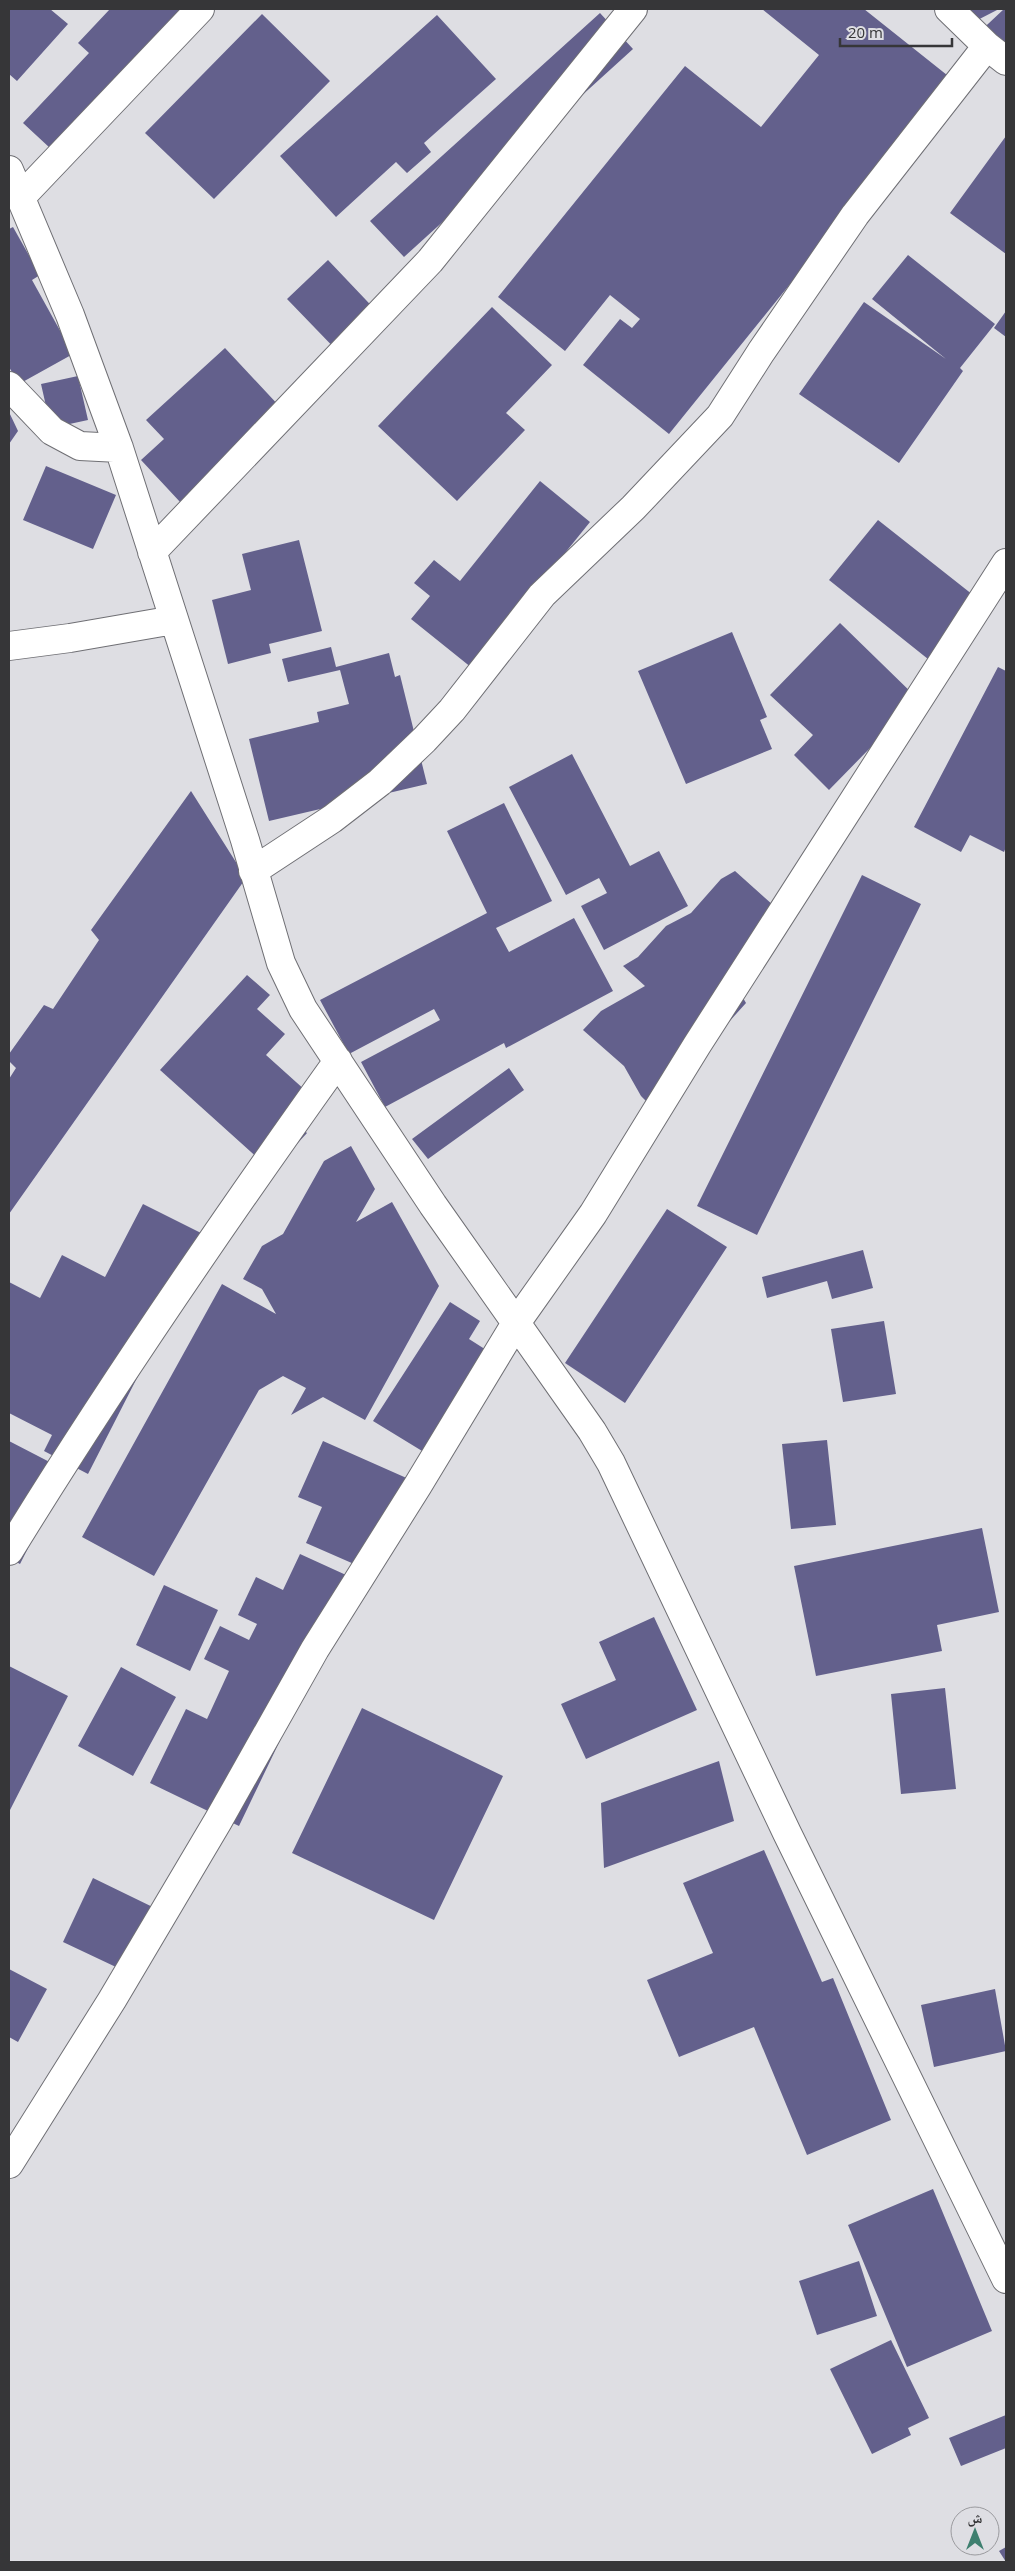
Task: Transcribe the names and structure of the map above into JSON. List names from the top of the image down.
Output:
{
  "scale_bar": "20 m",
  "north": "top"
}
